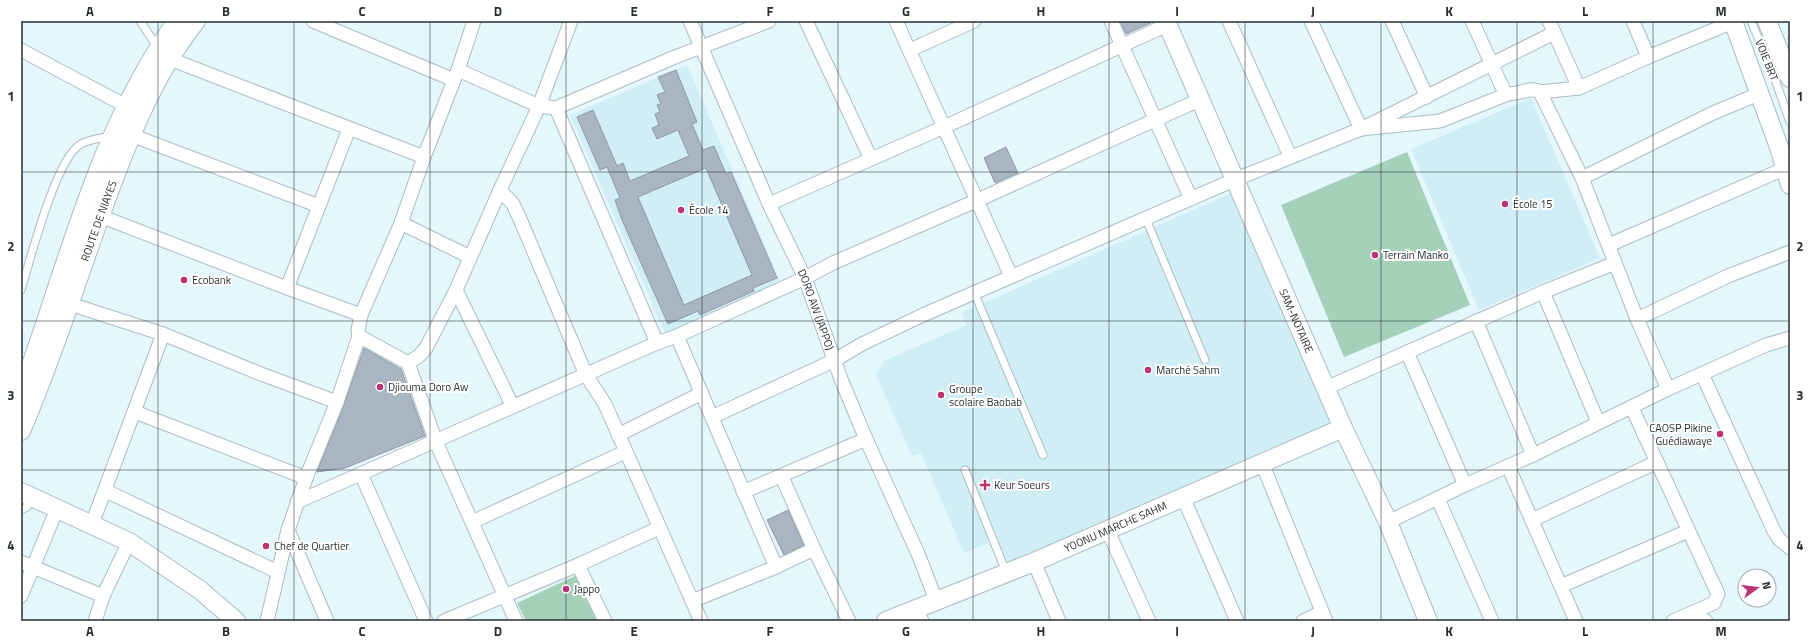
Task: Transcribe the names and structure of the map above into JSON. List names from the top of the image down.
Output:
{
  "streets": {
    "main road": ["ROUTE DE NIAYES", "SAM-NOTAIRE", "YOONU MARCHE SAHM"],
    "street": ["DORO AW (JAPPO)"],
    "lane": ["VOIE BRT"]
  },
  "crossings": [
    ["DORO AW (JAPPO)", "YOONU MARCHE SAHM"],
    ["SAM-NOTAIRE", "YOONU MARCHE SAHM"]
  ],
  "places": {
    "other": [
      "École 15",
      "École 14",
      "Terrain Manko",
      "Ecobank",
      "Marché Sahm",
      "Djiouma Doro Aw",
      "Groupe scolaire Baobab",
      "CAOSP Pikine Guédiawaye",
      "Chef de Quartier",
      "Jappo"
    ],
    "health": ["Keur Soeurs"]
  },
  "north": "right",
  "grid": {
    "columns": [
      "A",
      "B",
      "C",
      "D",
      "E",
      "F",
      "G",
      "H",
      "I",
      "J",
      "K",
      "L",
      "M"
    ],
    "rows": [
      "1",
      "2",
      "3",
      "4"
    ]
  }
}
